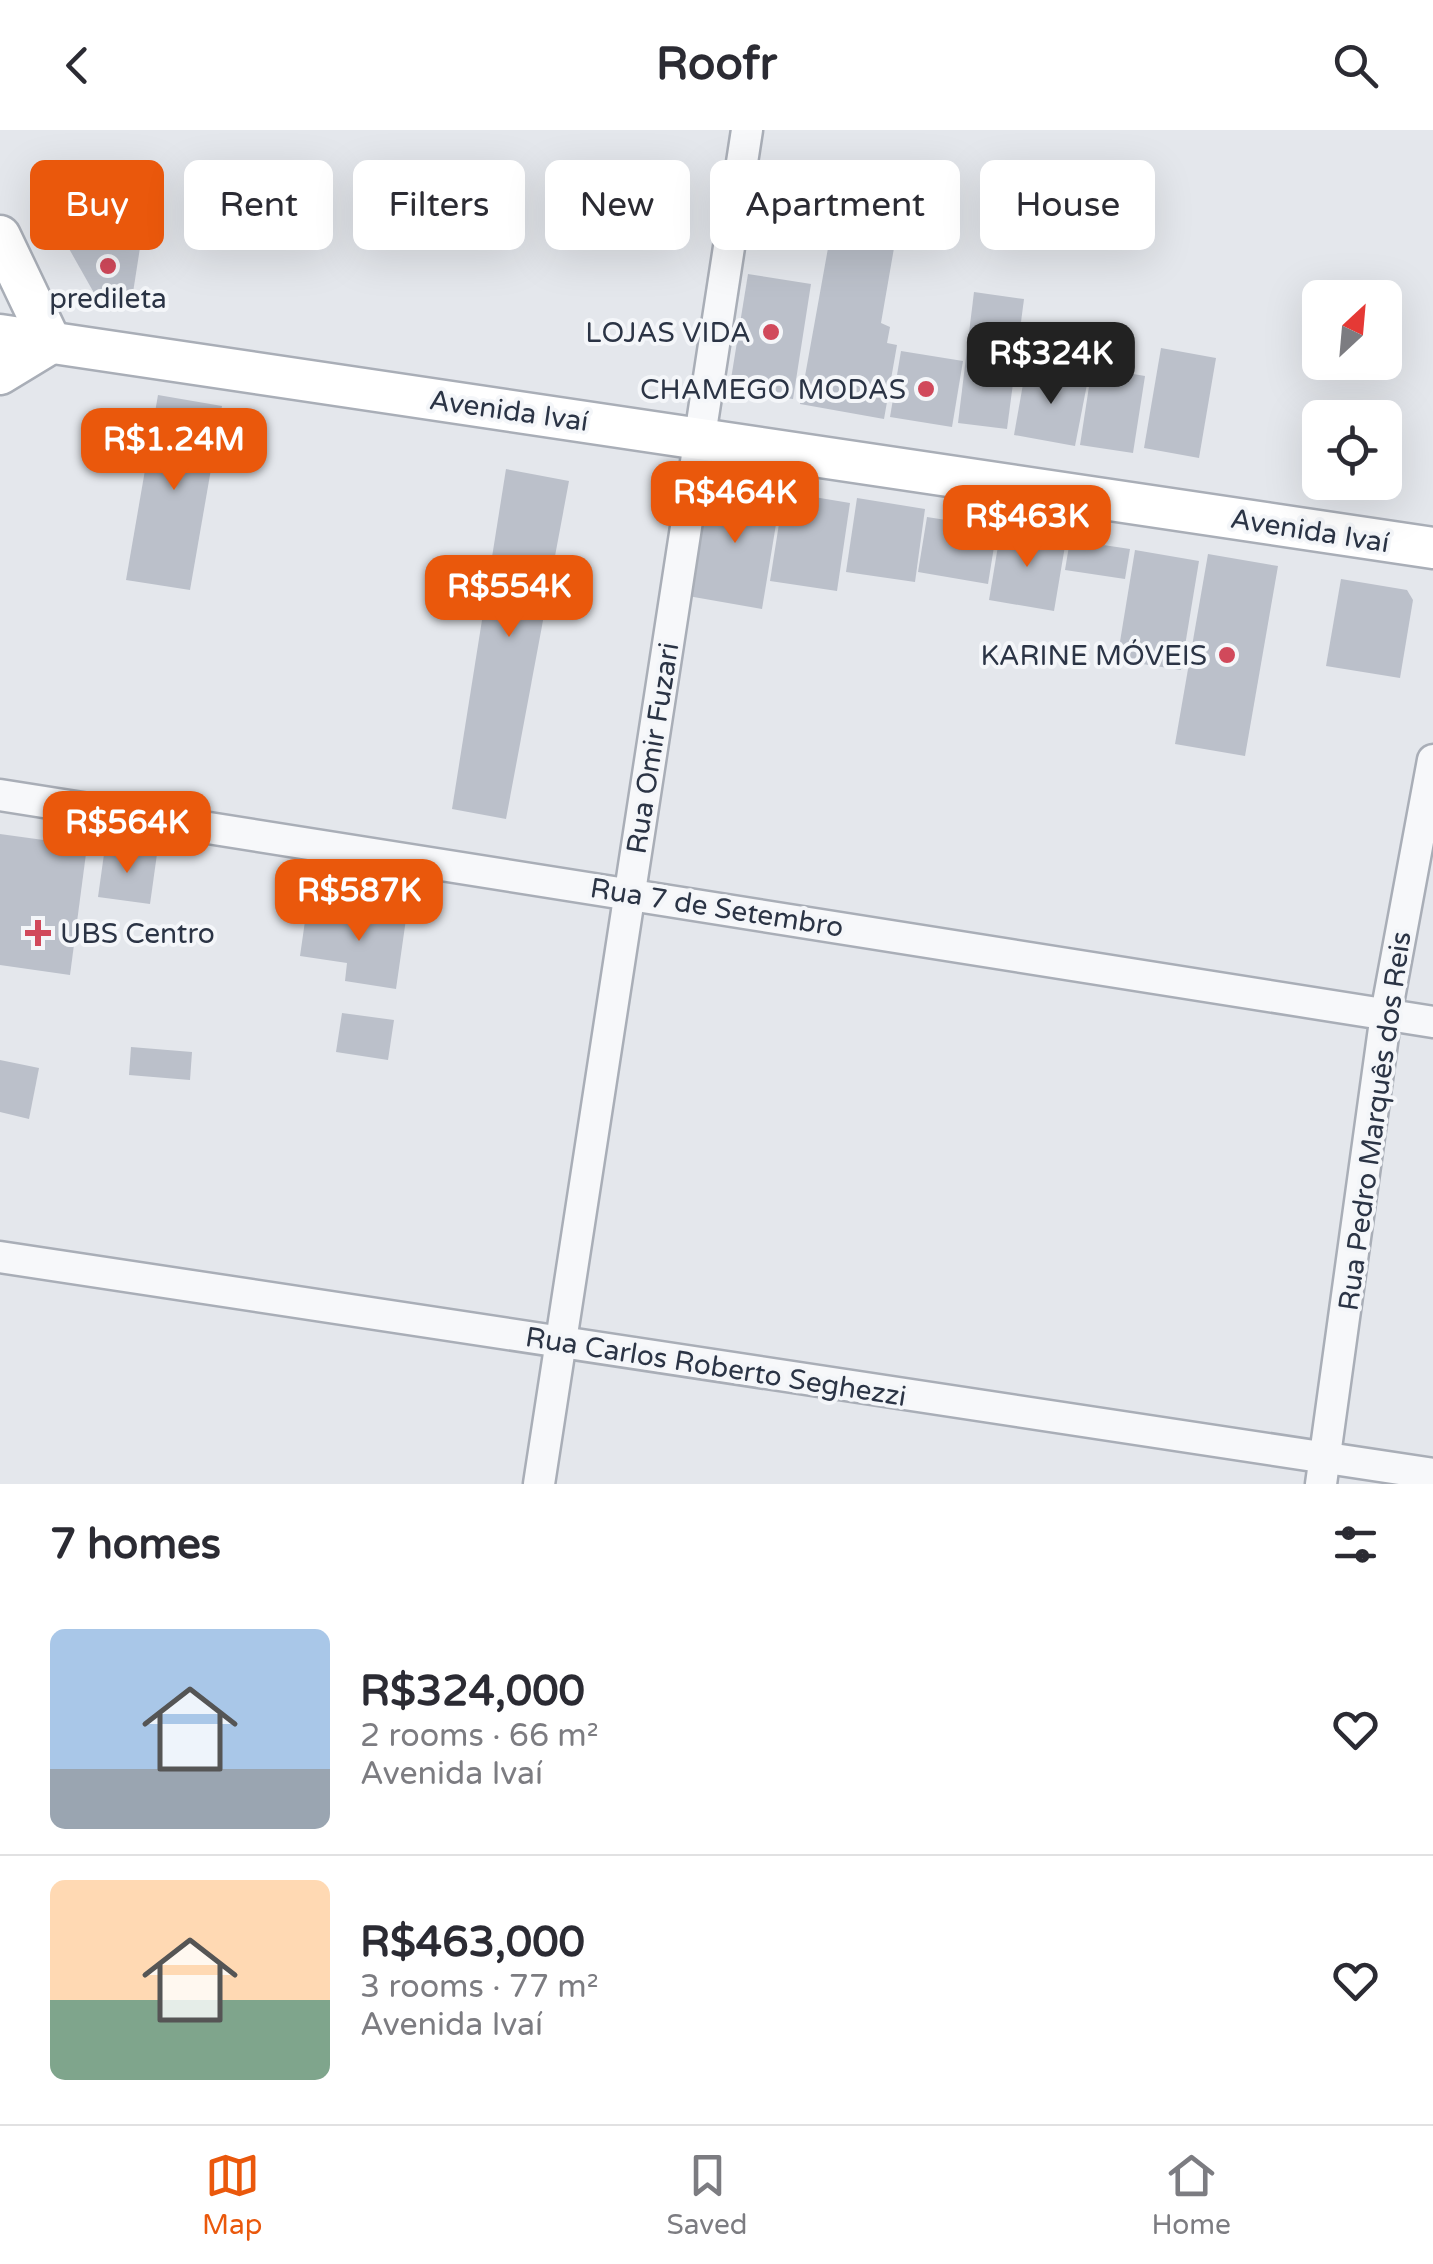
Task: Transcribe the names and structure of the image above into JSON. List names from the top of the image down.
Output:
{
  "streets": {
    "street": [
      "Avenida Ivaí",
      "Rua Omir Fuzari",
      "Rua 7 de Setembro",
      "Rua Pedro Marquês dos Reis",
      "Rua Carlos Roberto Seghezzi"
    ]
  },
  "crossings": [
    ["Avenida Ivaí", "Rua Omir Fuzari"],
    ["Rua Omir Fuzari", "Rua 7 de Setembro"],
    ["Rua Omir Fuzari", "Rua Carlos Roberto Seghezzi"],
    ["Rua 7 de Setembro", "Rua Pedro Marquês dos Reis"],
    ["Rua Pedro Marquês dos Reis", "Rua Carlos Roberto Seghezzi"]
  ],
  "places": {
    "other": [
      "predileta",
      "LOJAS VIDA",
      "CHAMEGO MODAS",
      "KARINE MÓVEIS"
    ],
    "health": ["UBS Centro"]
  },
  "north": "top right",
  "page": {
    "header": "Roofr",
    "chip": [
      "Buy",
      "Rent",
      "Filters",
      "New",
      "Apartment",
      "House"
    ],
    "price": [
      "R$324K",
      "R$1.24M",
      "R$464K",
      "R$463K",
      "R$554K",
      "R$564K",
      "R$587K"
    ],
    "heading": "7 homes",
    "list": [
      {
        "name": "R$324,000",
        "note": "2 rooms · 66 m² · Avenida Ivaí"
      },
      {
        "name": "R$463,000",
        "note": "3 rooms · 77 m² · Avenida Ivaí"
      }
    ],
    "tabs": ["Map", "Saved", "Home"]
  }
}
